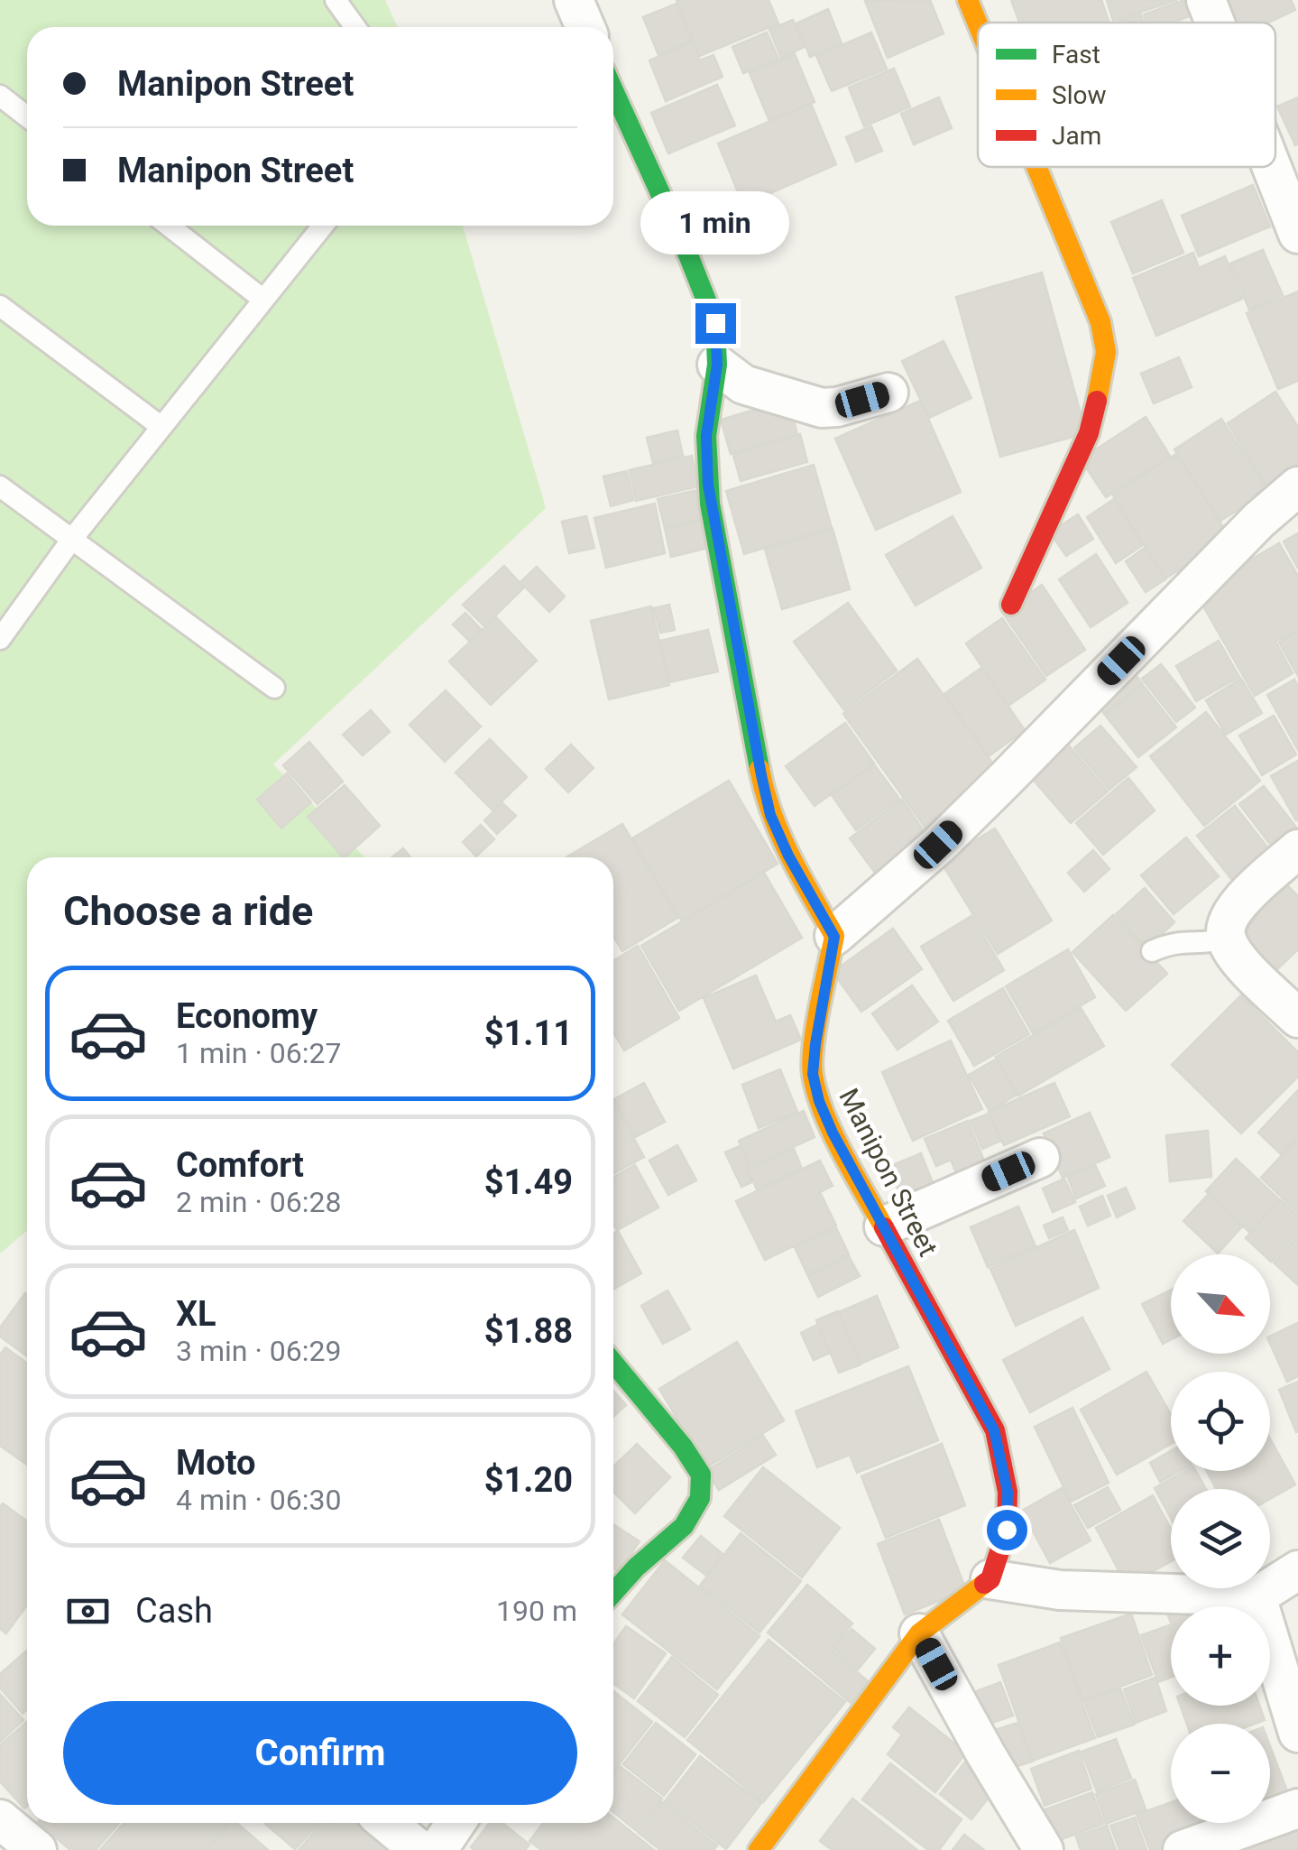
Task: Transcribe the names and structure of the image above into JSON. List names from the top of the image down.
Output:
{
  "streets": {
    "street": ["Manipon Street"]
  },
  "legend": ["Fast", "Slow", "Jam"],
  "north": "bottom right",
  "page": {
    "banner": ["Manipon Street", "Manipon Street"],
    "bubble": "1 min",
    "heading": "Choose a ride",
    "list": [
      {
        "name": "Economy",
        "note": "1 min · 06:27",
        "value": "$1.11"
      },
      {
        "name": "Comfort",
        "note": "2 min · 06:28",
        "value": "$1.49"
      },
      {
        "name": "XL",
        "note": "3 min · 06:29",
        "value": "$1.88"
      },
      {
        "name": "Moto",
        "note": "4 min · 06:30",
        "value": "$1.20"
      }
    ],
    "map_buttons": ["+", "−"],
    "pay": ["Cash", "190 m"],
    "buttons": "Confirm"
  }
}
